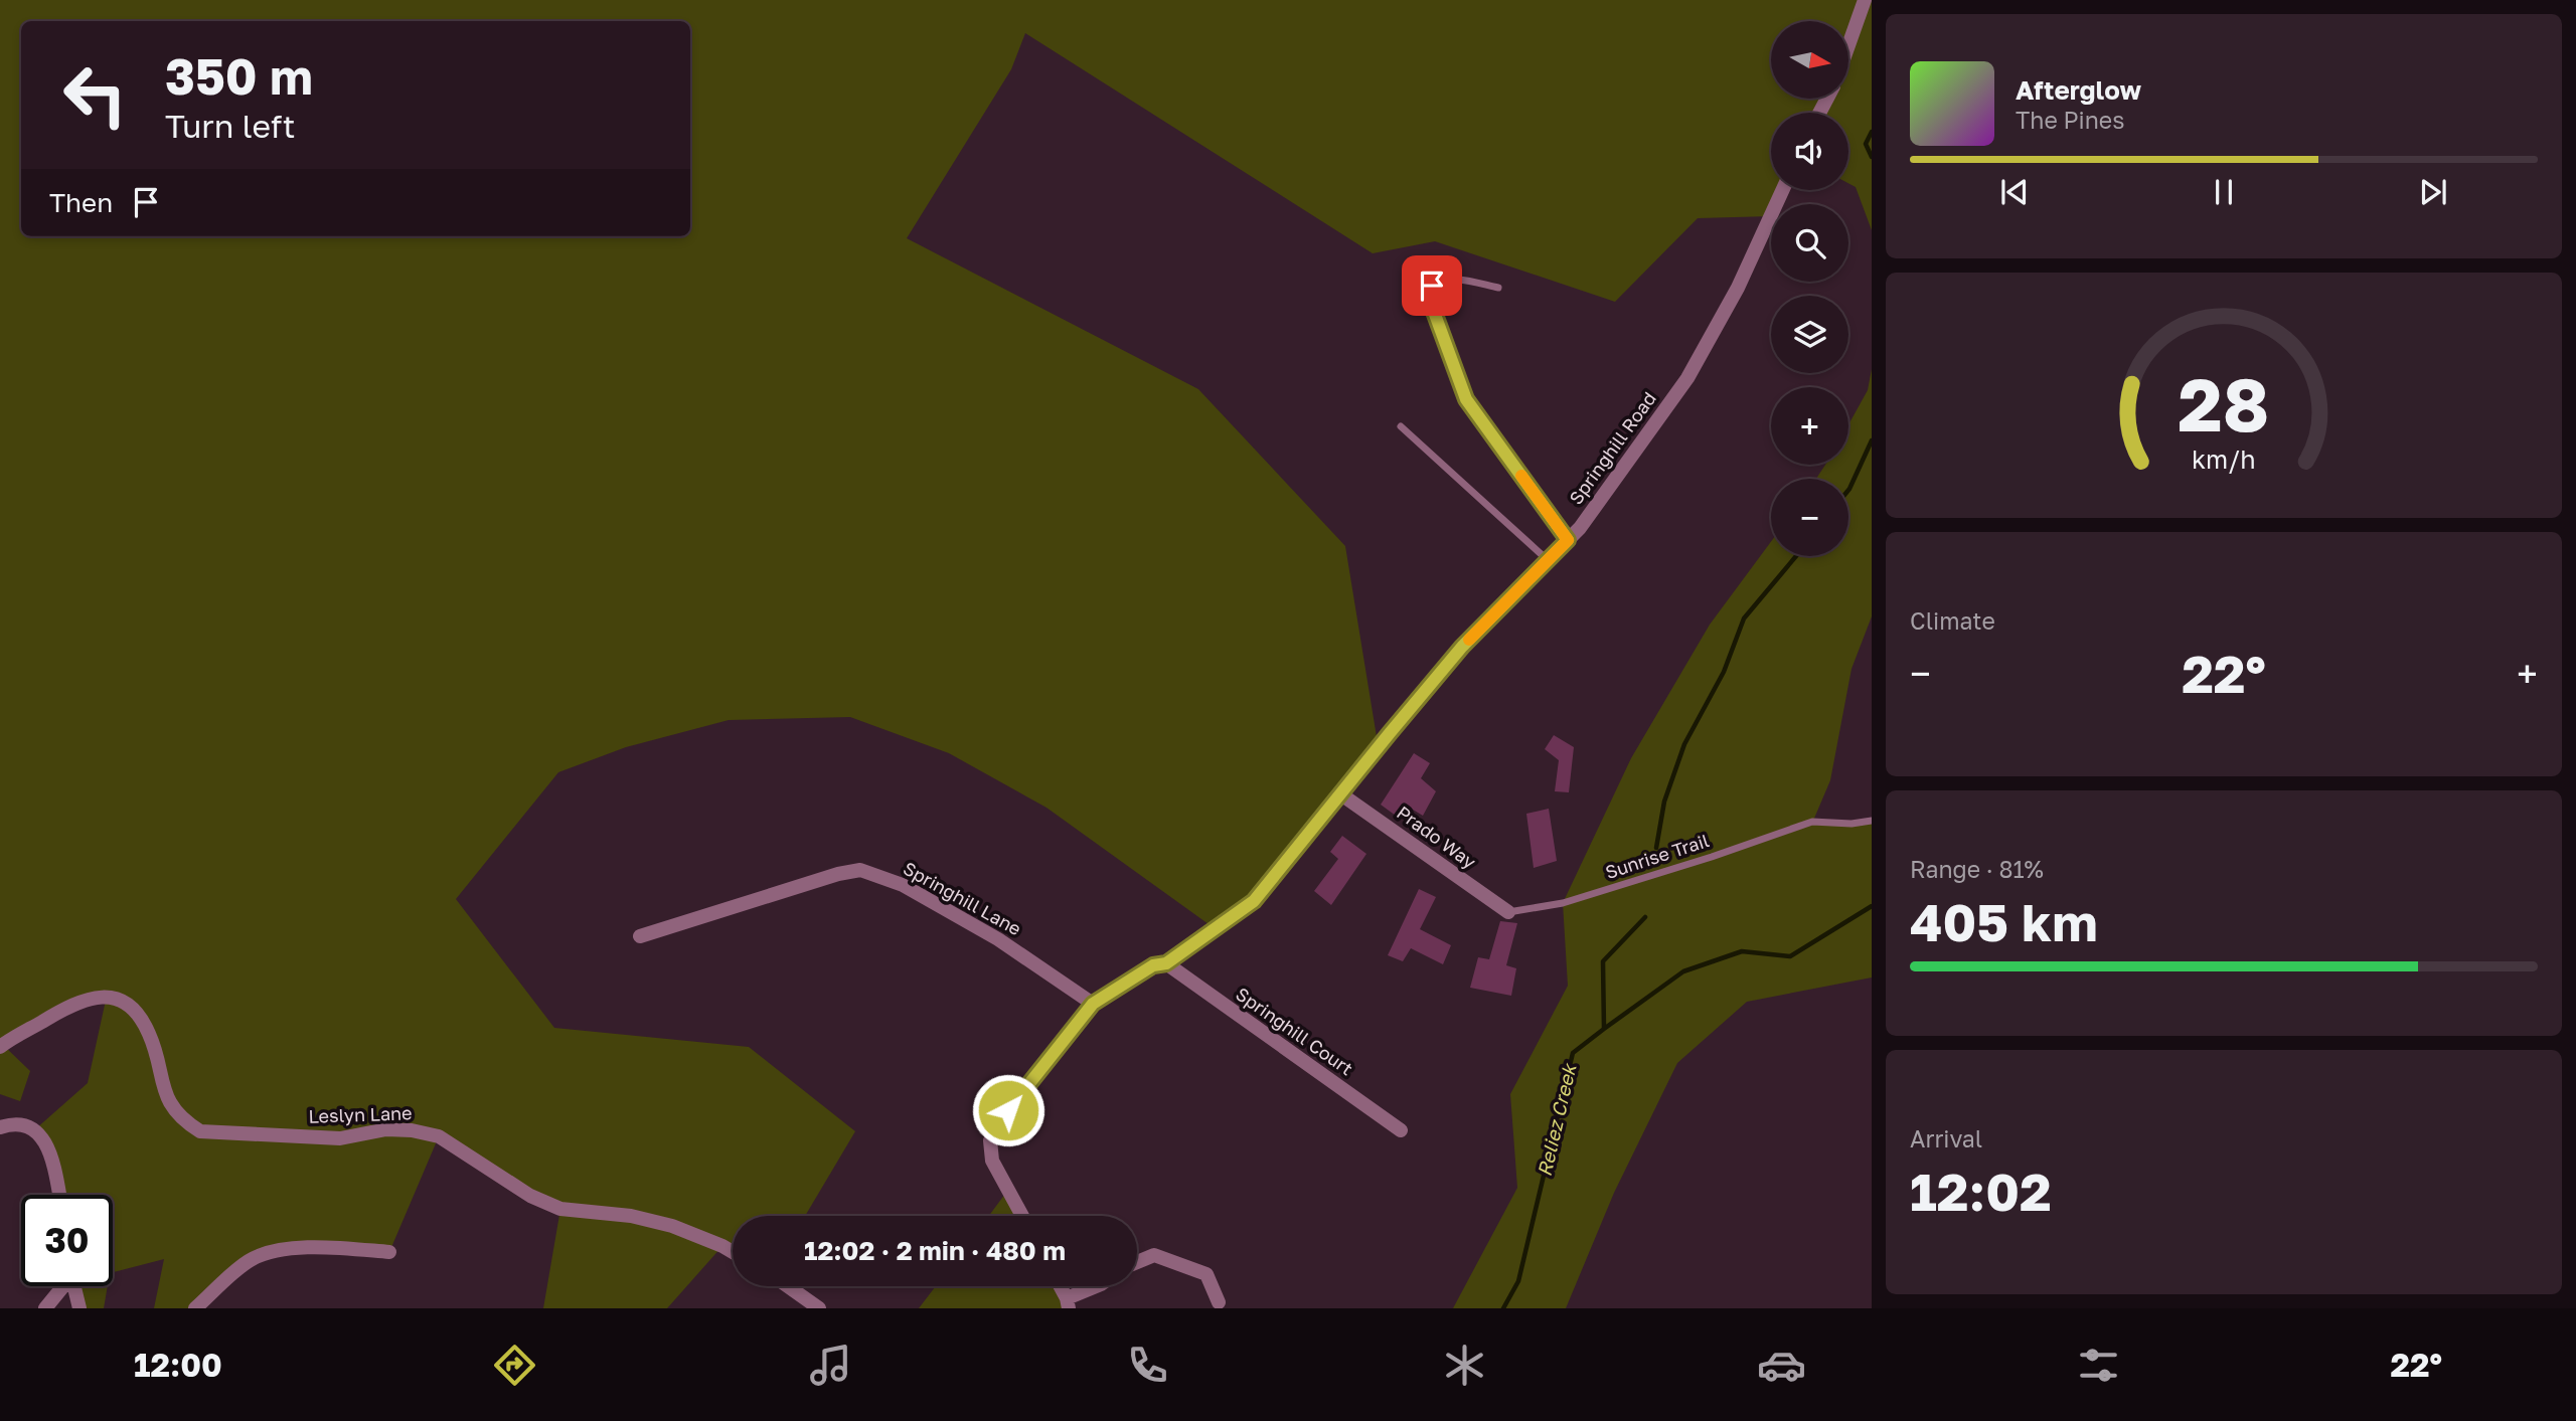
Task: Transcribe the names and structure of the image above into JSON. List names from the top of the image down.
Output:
{
  "streets": {
    "street": [
      "Springhill Road",
      "Prado Way",
      "Springhill Lane",
      "Springhill Court",
      "Leslyn Lane"
    ],
    "lane": ["Sunrise Trail"]
  },
  "crossings": [
    ["Springhill Road", "Prado Way"],
    ["Springhill Road", "Springhill Lane"],
    ["Springhill Road", "Springhill Court"],
    ["Prado Way", "Sunrise Trail"]
  ],
  "water": ["Reliez Creek"],
  "north": "right",
  "page": {
    "map_buttons": ["+", "−"],
    "turn": ["350 m", "Turn left"],
    "song": ["Afterglow", "The Pines"],
    "then": "Then",
    "tile": [
      "Climate",
      ["Range · 81%", "405 km"],
      ["Arrival", "12:02"]
    ],
    "heat": ["−", "22°", "+"],
    "limit": "30",
    "trip": "12:02 · 2 min · 480 m",
    "tabs": ["12:00", "22°"],
    "gauge": ["28", "km/h"]
  }
}
